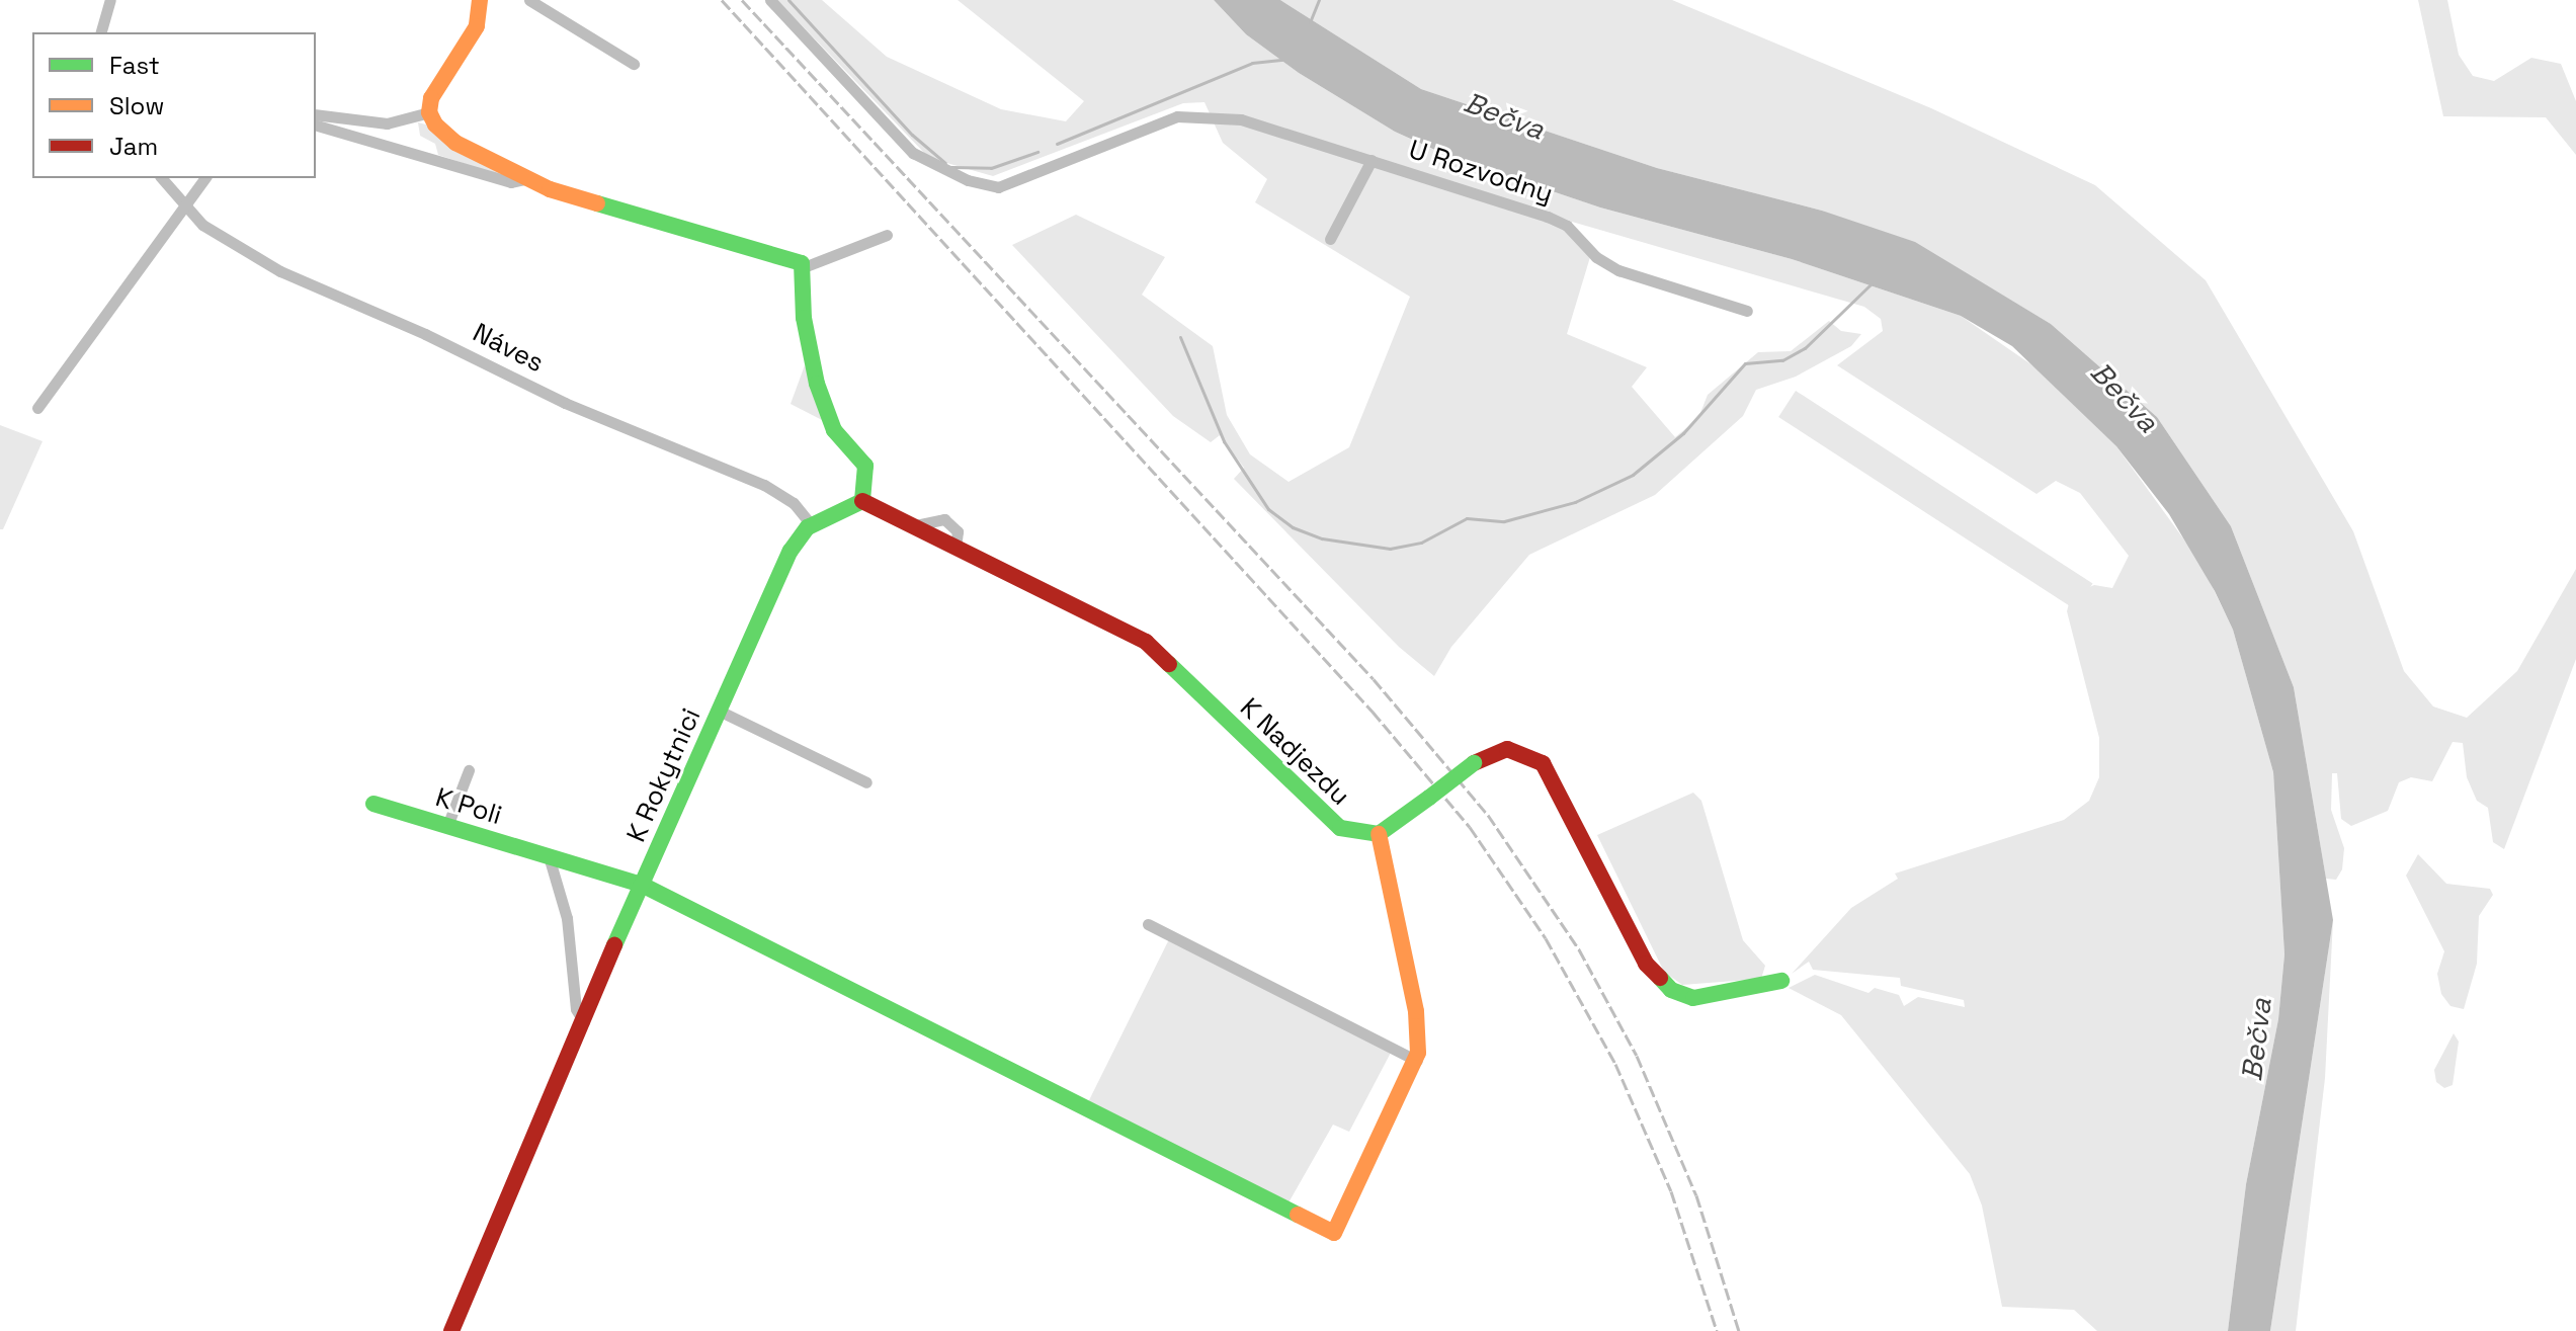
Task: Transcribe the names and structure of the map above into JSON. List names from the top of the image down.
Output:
{
  "streets": {
    "street": [
      "U Rozvodny",
      "Náves",
      "K Nadjezdu",
      "K Rokytnici",
      "K Poli"
    ]
  },
  "crossings": [
    ["Náves", "K Rokytnici"],
    ["K Nadjezdu", "K Rokytnici"],
    ["K Rokytnici", "K Poli"]
  ],
  "water": ["Bečva"],
  "legend": ["Fast", "Slow", "Jam"]
}
